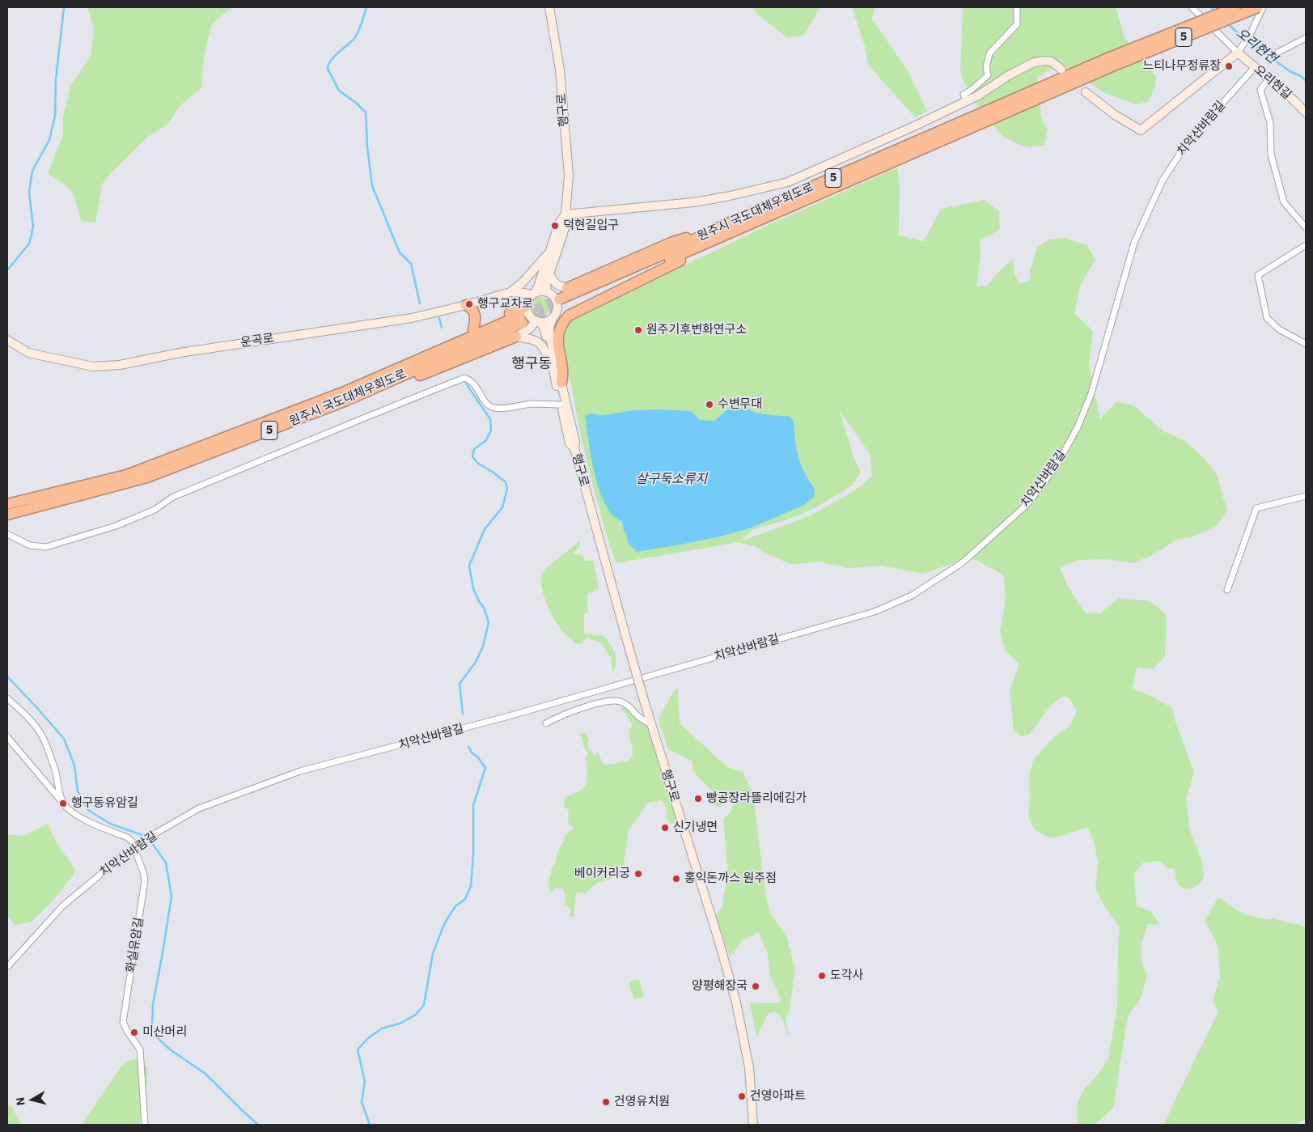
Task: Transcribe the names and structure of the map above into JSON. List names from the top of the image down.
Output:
{
  "streets": {
    "highway": ["5", "원주시 국도대체우회도로"],
    "street": [
      "오리현길",
      "행구로",
      "치악산바람길",
      "운곡로",
      "화실유암길"
    ]
  },
  "crossings": [
    ["5", "원주시 국도대체우회도로"],
    ["오리현길", "치악산바람길"],
    ["행구로", "원주시 국도대체우회도로"]
  ],
  "districts": ["행구동"],
  "water": ["오리현천", "살구둑소류지"],
  "places": [
    "느티나무정류장",
    "덕현길입구",
    "행구교차로",
    "원주기후변화연구소",
    "수변무대",
    "빵공장라뜰리에김가",
    "행구동유암길",
    "신기냉면",
    "베이커리궁",
    "홍익돈까스 원주점",
    "도각사",
    "양평해장국",
    "미산머리",
    "건영아파트",
    "건영유치원"
  ],
  "north": "left"
}
